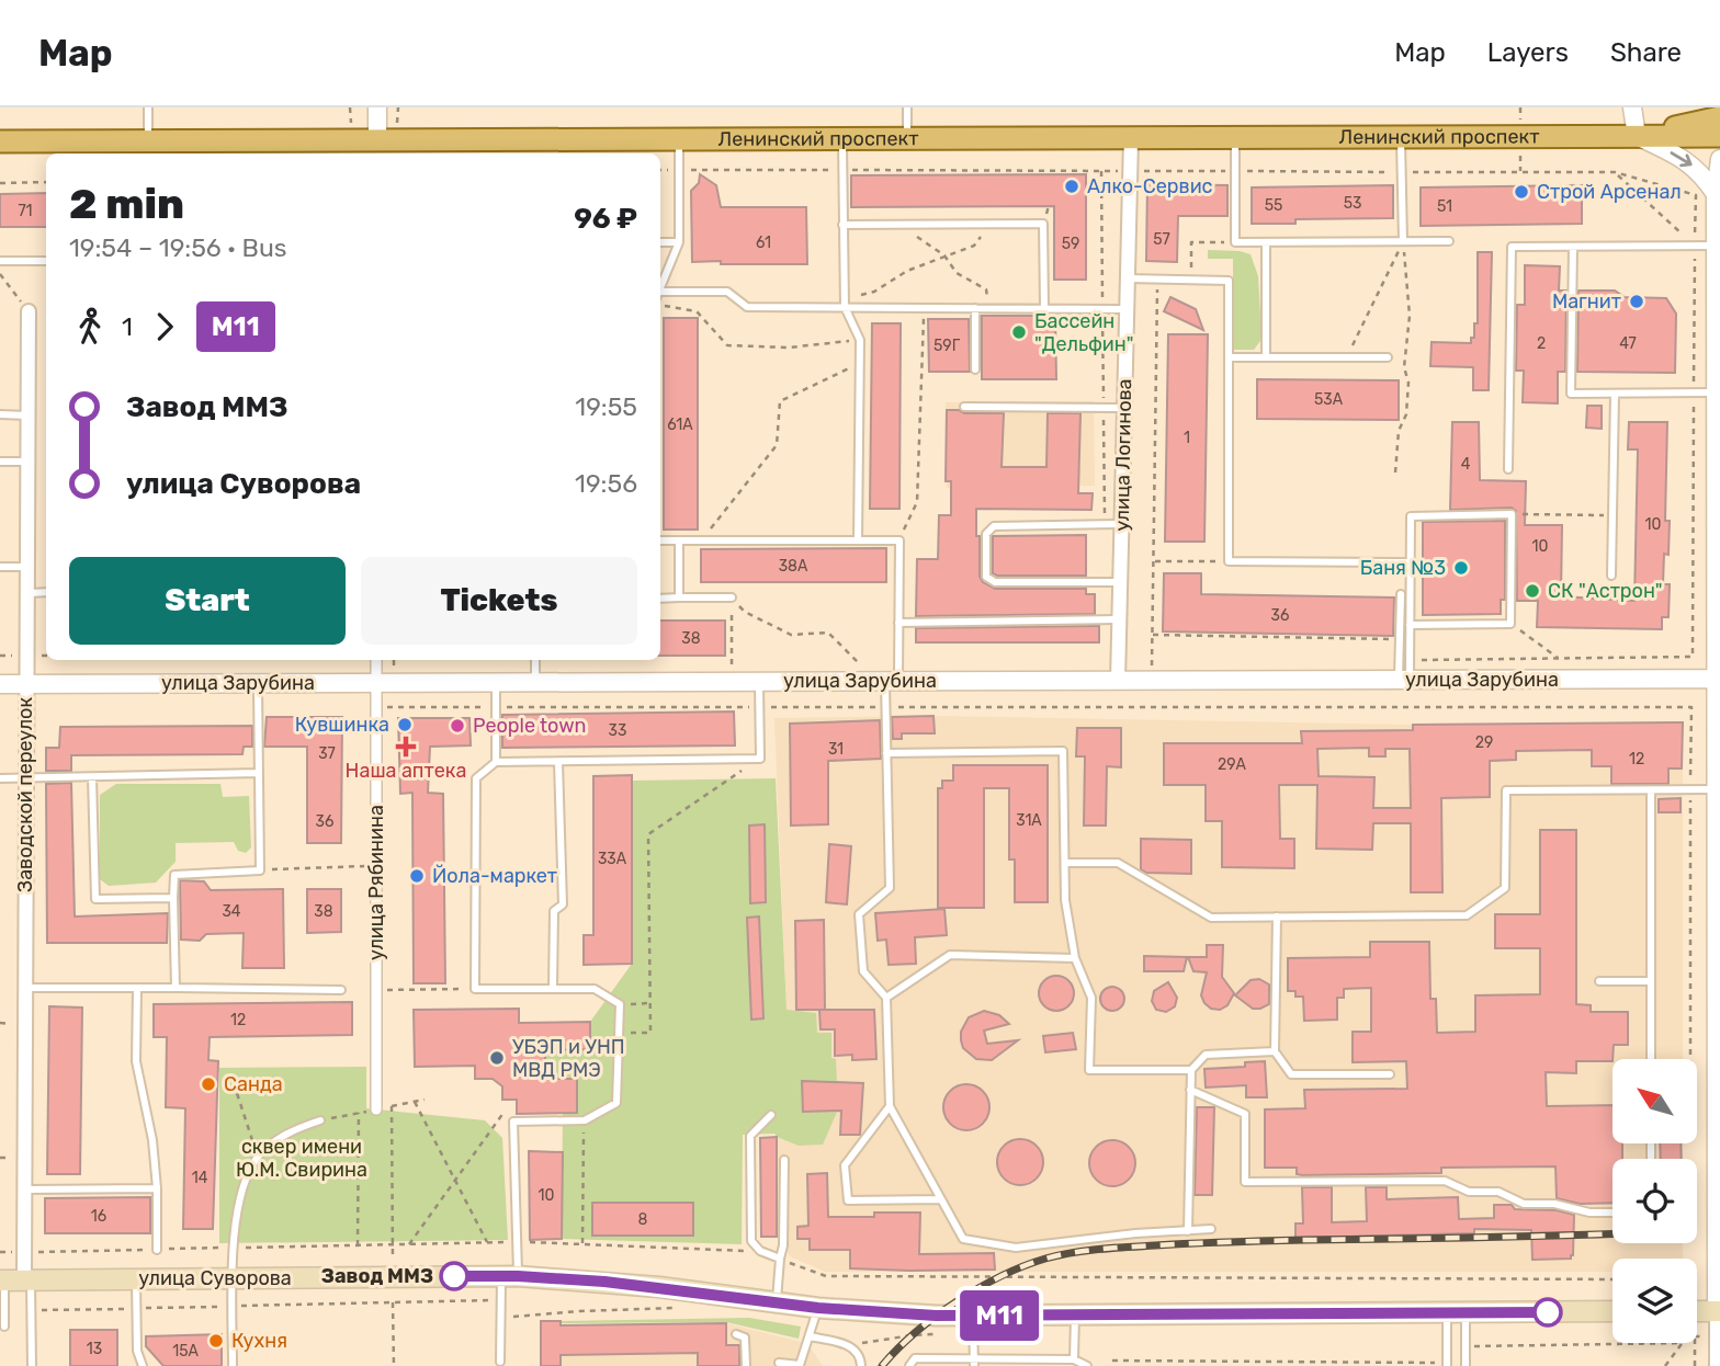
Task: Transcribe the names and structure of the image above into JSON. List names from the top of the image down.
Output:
{
  "streets": {
    "main road": ["Ленинский проспект", "улица Суворова"],
    "street": [
      "улица Логинова",
      "улица Зарубина",
      "Заводской переулок",
      "улица Рябинина"
    ]
  },
  "crossings": [
    ["Ленинский проспект", "улица Логинова"],
    ["улица Логинова", "улица Зарубина"],
    ["улица Зарубина", "Заводской переулок"],
    ["улица Зарубина", "улица Рябинина"],
    ["Заводской переулок", "улица Суворова"]
  ],
  "parks": ["сквер имени Ю.М. Свирина"],
  "places": {
    "other": [
      "Алко-Сервис",
      "Строй Арсенал",
      "Магнит",
      "Бассейн \"Дельфин\"",
      "Баня №3",
      "СК \"Астрон\"",
      "Кувшинка",
      "People town",
      "Йола-маркет",
      "УБЭП и УНП МВД РМЭ",
      "Санда",
      "Завод ММЗ",
      "Кухня"
    ],
    "health": ["Наша аптека"]
  },
  "lines": ["bus line М11"],
  "house_numbers": [
    "53",
    "55",
    "51",
    "71",
    "57",
    "61",
    "59",
    "2",
    "47",
    "59Г",
    "53А",
    "61А",
    "1",
    "4",
    "10",
    "10",
    "38А",
    "36",
    "38",
    "33",
    "29",
    "31",
    "37",
    "12",
    "29А",
    "31А",
    "36",
    "33А",
    "34",
    "38",
    "12",
    "14",
    "10",
    "16",
    "8",
    "13",
    "15А"
  ],
  "north": "top left",
  "page": {
    "header": "Map",
    "nav": ["Map", "Layers", "Share"],
    "on_map": "М11",
    "heading": ["2 min", "19:54 – 19:56 · Bus", "96 ₽"],
    "legs": ["1", "М11"],
    "list": [
      {
        "name": "Завод ММЗ",
        "value": "19:55"
      },
      {
        "name": "улица Суворова",
        "value": "19:56"
      }
    ],
    "buttons": ["Start", "Tickets"]
  }
}
